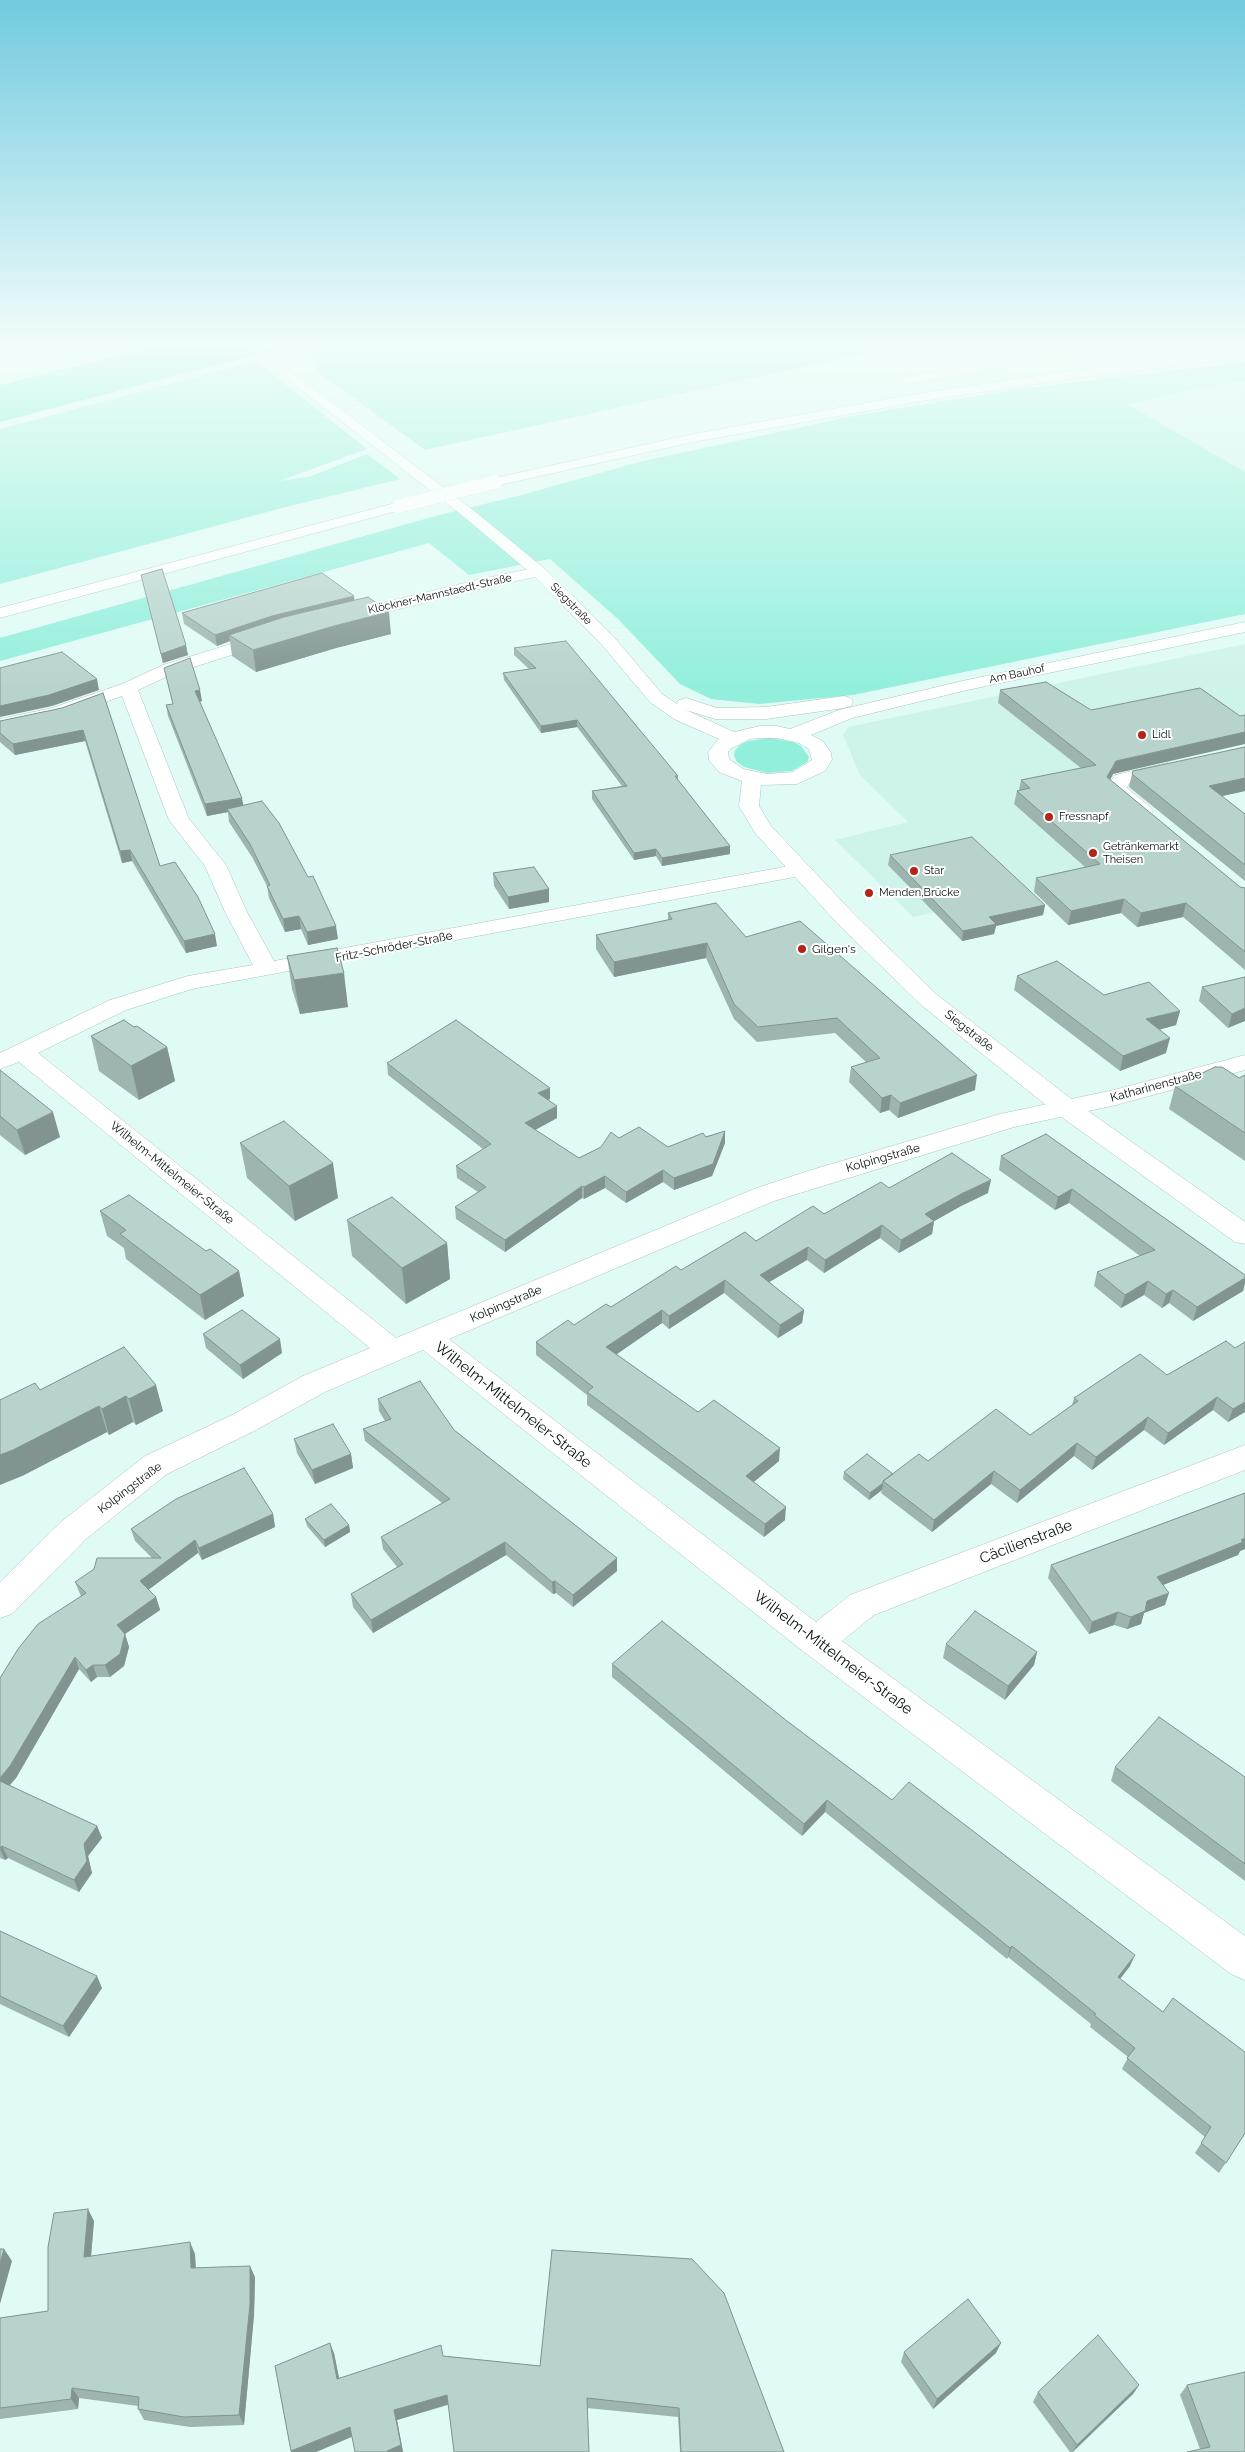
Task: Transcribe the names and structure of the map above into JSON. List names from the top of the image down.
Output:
{
  "streets": {
    "main road": [
      "Klöckner-Mannstaedt-Straße",
      "Siegstraße",
      "Am Bauhof",
      "Fritz-Schröder-Straße",
      "Katharinenstraße",
      "Kolpingstraße",
      "Wilhelm-Mittelmeier-Straße",
      "Cäcilienstraße"
    ]
  },
  "crossings": [
    ["Klöckner-Mannstaedt-Straße", "Siegstraße"],
    ["Siegstraße", "Fritz-Schröder-Straße"],
    ["Siegstraße", "Katharinenstraße"],
    ["Siegstraße", "Kolpingstraße"],
    ["Fritz-Schröder-Straße", "Wilhelm-Mittelmeier-Straße"],
    ["Katharinenstraße", "Kolpingstraße"],
    ["Kolpingstraße", "Wilhelm-Mittelmeier-Straße"],
    ["Wilhelm-Mittelmeier-Straße", "Cäcilienstraße"]
  ],
  "places": [
    "Lidl",
    "Fressnapf",
    "Getränkemarkt Theisen",
    "Star",
    "Menden,Brücke",
    "Gilgen's"
  ]
}
